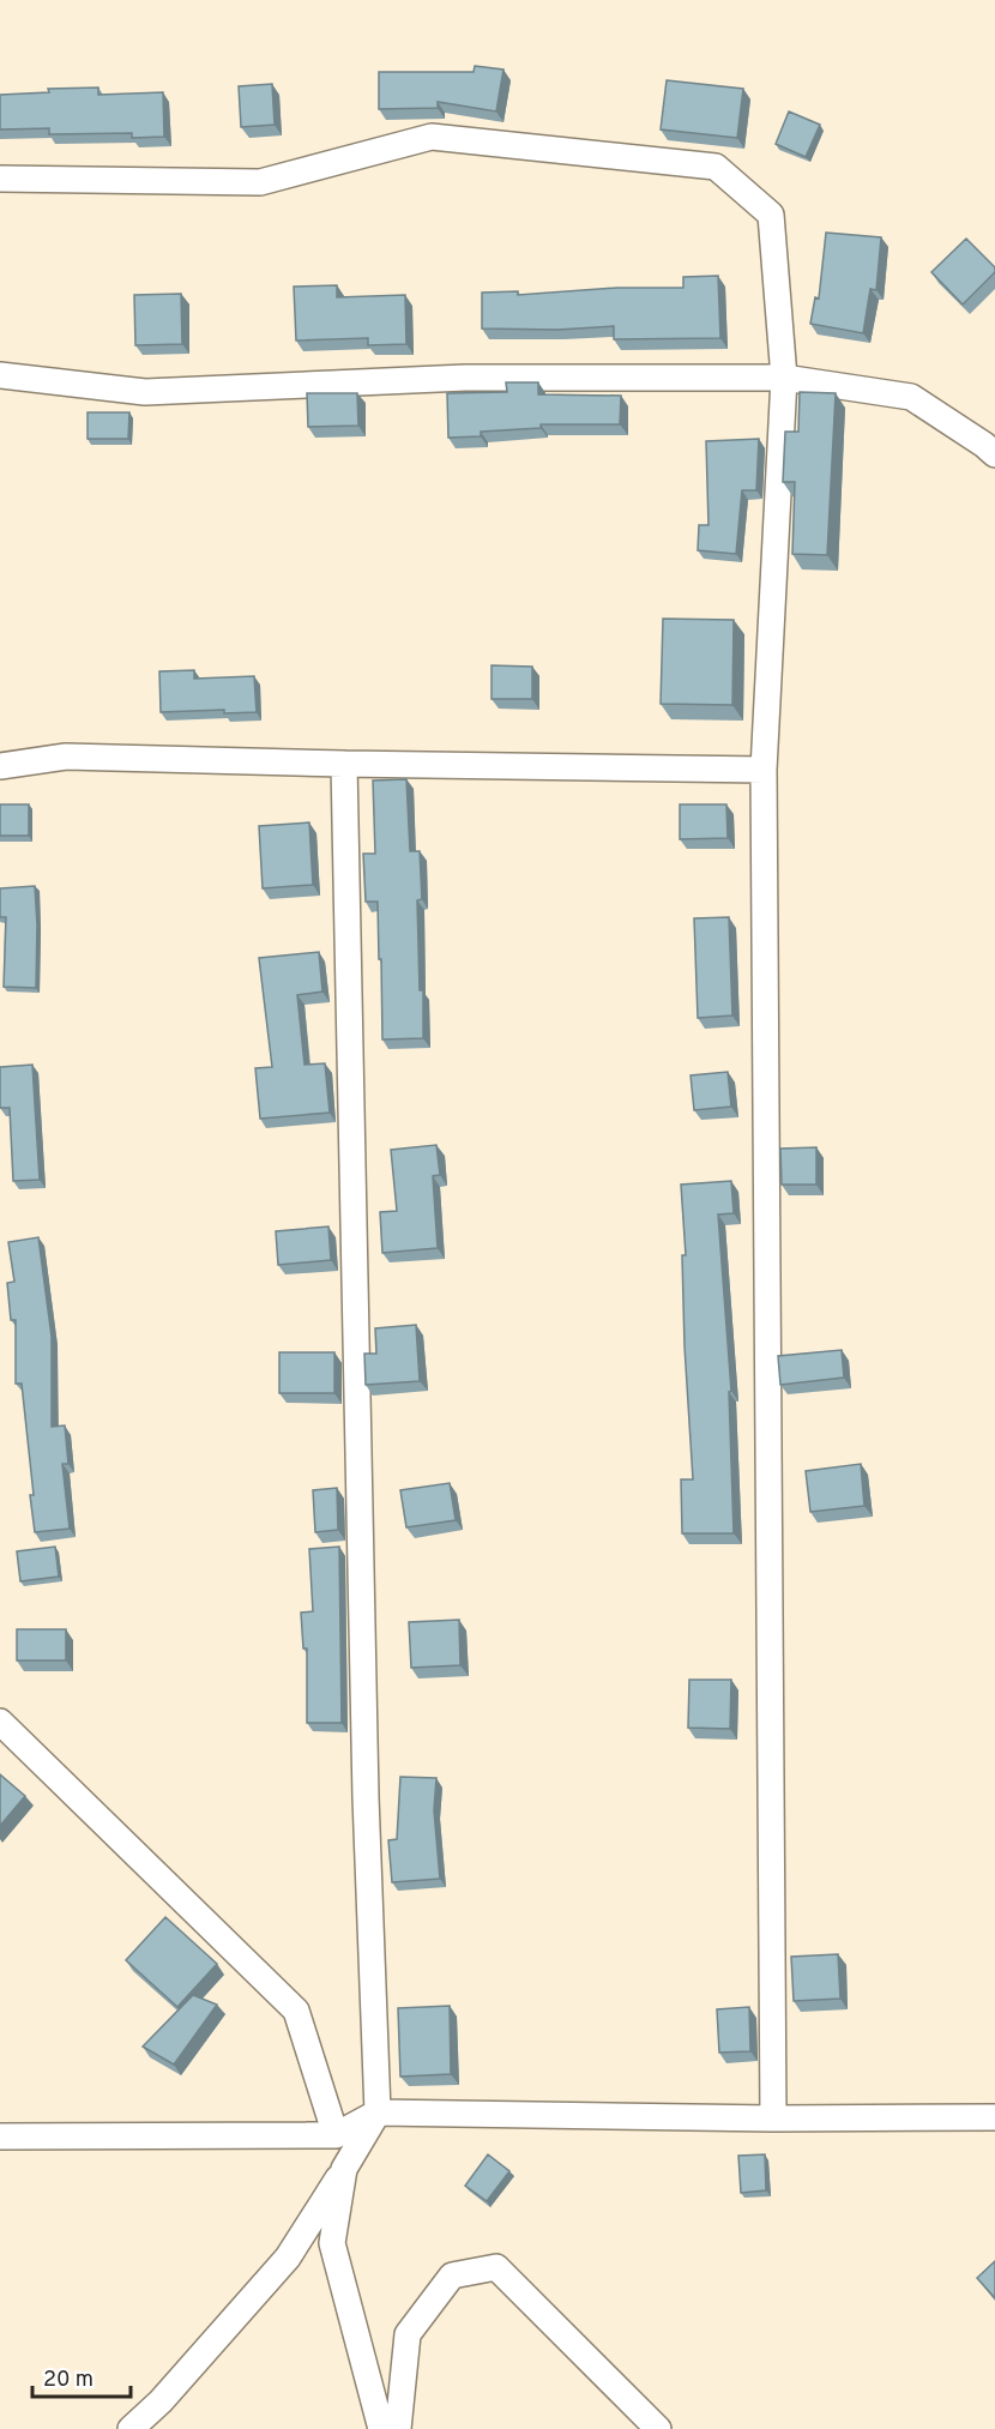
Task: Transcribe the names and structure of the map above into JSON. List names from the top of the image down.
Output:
{
  "scale_bar": "20 m"
}
